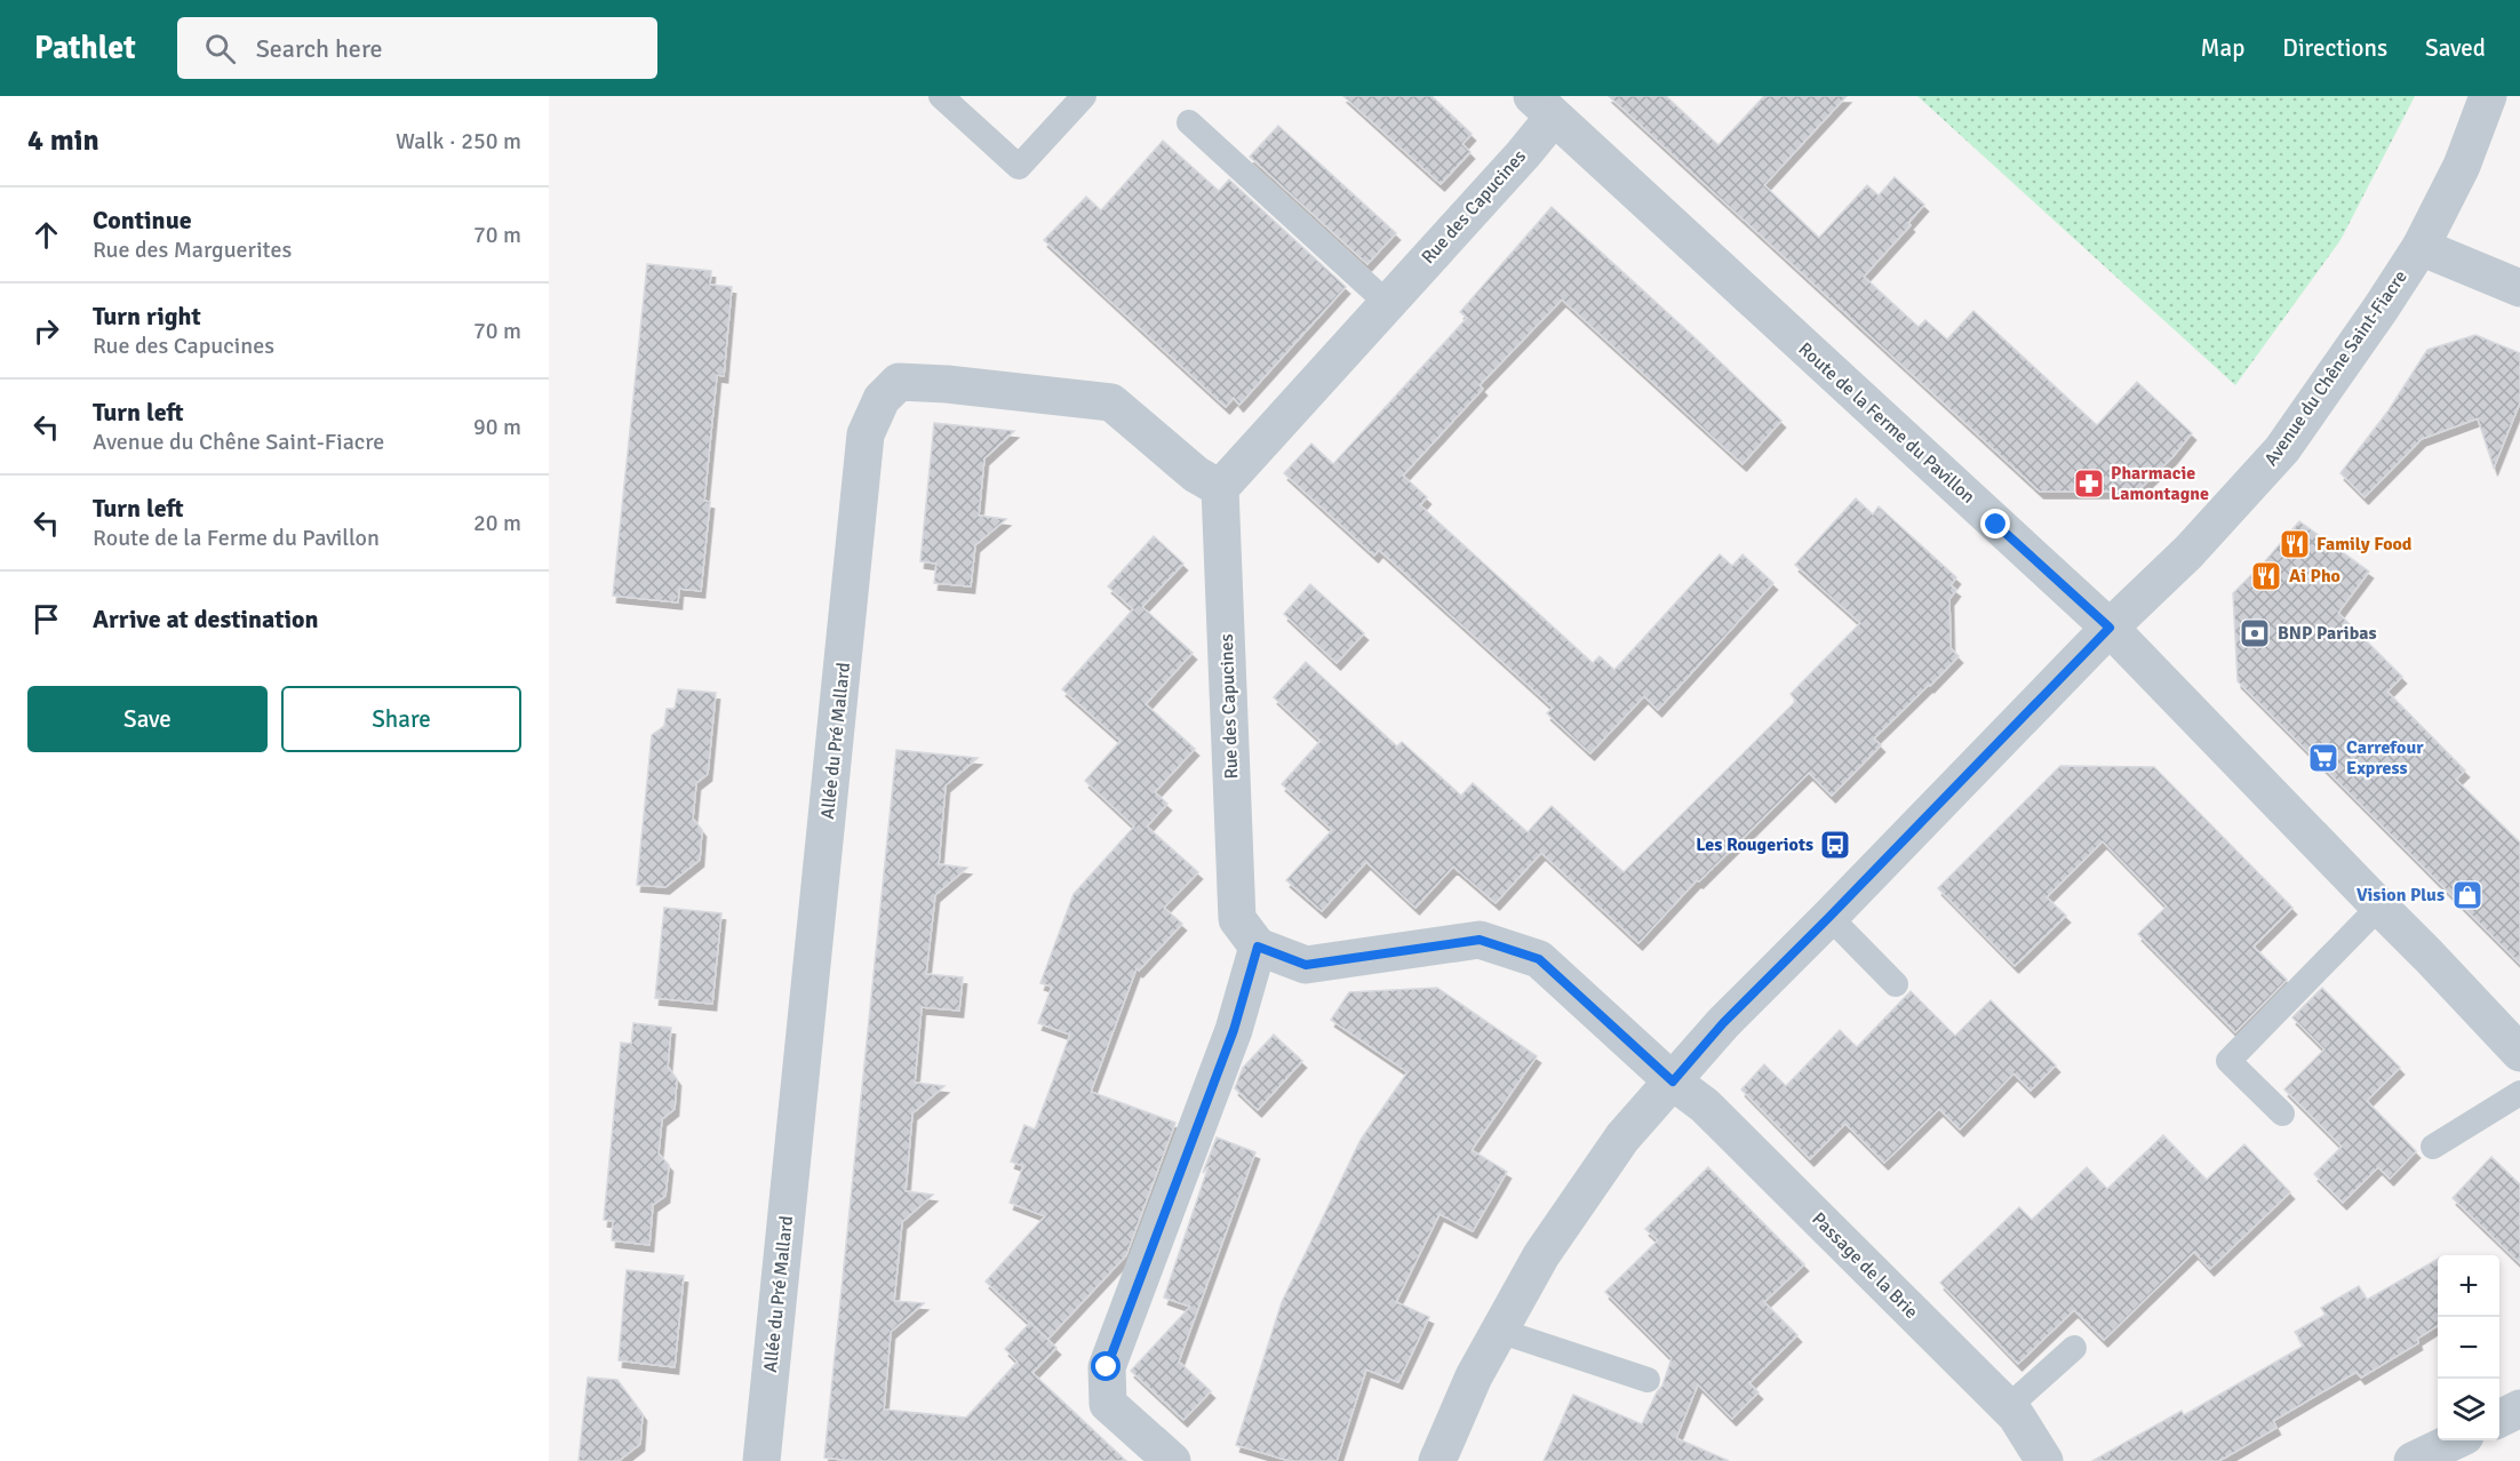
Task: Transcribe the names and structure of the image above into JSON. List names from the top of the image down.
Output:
{
  "streets": {
    "street": [
      "Rue des Capucines",
      "Avenue du Chêne Saint-Fiacre",
      "Route de la Ferme du Pavillon",
      "Allée du Pré Mallard",
      "Passage de la Brie"
    ]
  },
  "crossings": [
    ["Rue des Capucines", "Route de la Ferme du Pavillon"],
    ["Rue des Capucines", "Allée du Pré Mallard"],
    ["Avenue du Chêne Saint-Fiacre", "Route de la Ferme du Pavillon"],
    ["Avenue du Chêne Saint-Fiacre", "Passage de la Brie"]
  ],
  "places": {
    "pharmacy": ["Pharmacie Lamontagne"],
    "restaurant": ["Family Food", "Ai Pho"],
    "bank": ["BNP Paribas"],
    "supermarket": ["Carrefour Express"],
    "bus stop": ["Les Rougeriots"],
    "shop": ["Vision Plus"]
  },
  "page": {
    "header": "Pathlet",
    "search": "Search here",
    "nav": ["Map", "Directions", "Saved"],
    "heading": ["4 min", "Walk · 250 m"],
    "list": [
      ["Continue", "Rue des Marguerites", "70 m"],
      ["Turn right", "Rue des Capucines", "70 m"],
      ["Turn left", "Avenue du Chêne Saint-Fiacre", "90 m"],
      ["Turn left", "Route de la Ferme du Pavillon", "20 m"],
      "Arrive at destination"
    ],
    "buttons": ["Save", "Share"],
    "map_buttons": ["+", "−"]
  }
}
